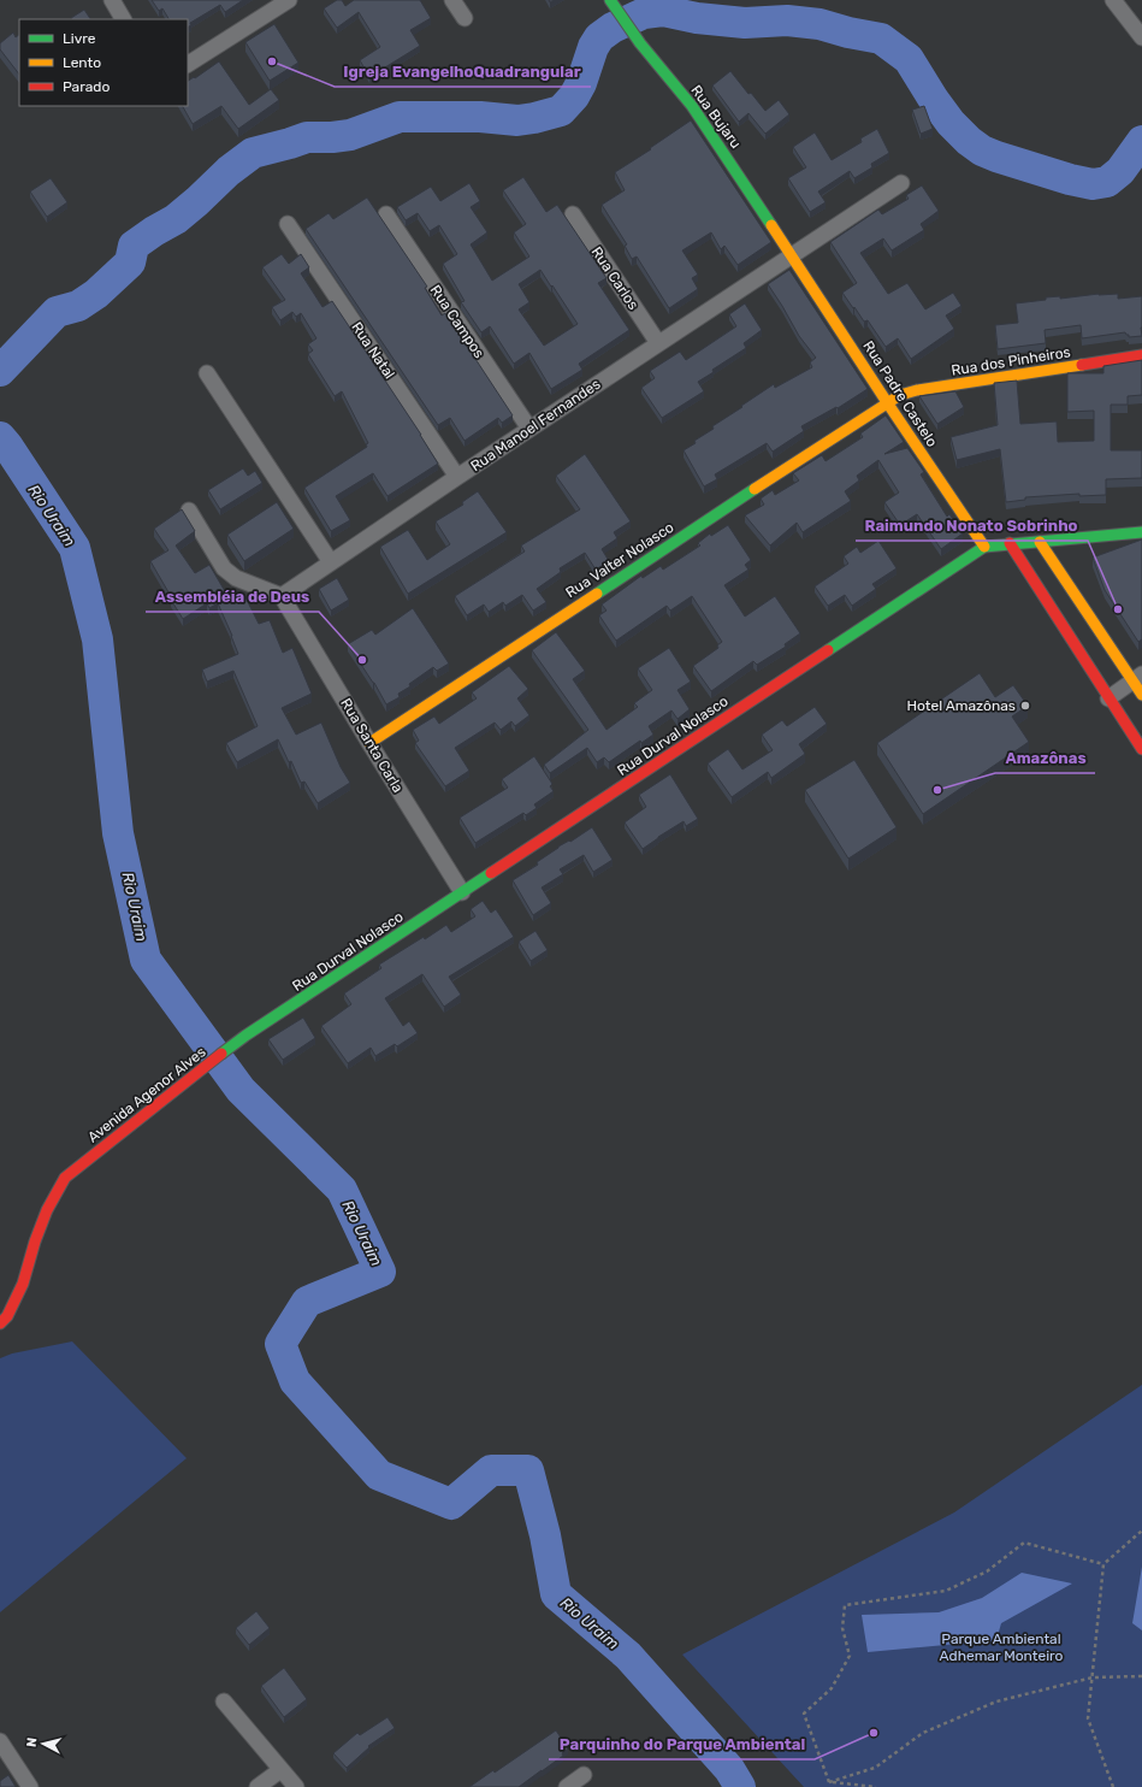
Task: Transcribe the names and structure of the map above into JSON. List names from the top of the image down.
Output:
{
  "streets": {
    "street": [
      "Rua Bujaru",
      "Rua Carlos",
      "Rua Campos",
      "Rua Natal",
      "Rua dos Pinheiros",
      "Rua Padre Castelo",
      "Rua Manoel Fernandes",
      "Rua Valter Nolasco",
      "Rua Durval Nolasco",
      "Rua Santa Carla",
      "Avenida Agenor Alves"
    ]
  },
  "crossings": [
    ["Rua Bujaru", "Rua Padre Castelo"],
    ["Rua Bujaru", "Rua Manoel Fernandes"],
    ["Rua Carlos", "Rua Manoel Fernandes"],
    ["Rua Campos", "Rua Manoel Fernandes"],
    ["Rua Natal", "Rua Manoel Fernandes"],
    ["Rua dos Pinheiros", "Rua Padre Castelo"],
    ["Rua dos Pinheiros", "Rua Valter Nolasco"],
    ["Rua Padre Castelo", "Rua Manoel Fernandes"],
    ["Rua Padre Castelo", "Rua Valter Nolasco"],
    ["Rua Padre Castelo", "Rua Durval Nolasco"],
    ["Rua Manoel Fernandes", "Rua Santa Carla"],
    ["Rua Valter Nolasco", "Rua Santa Carla"],
    ["Rua Durval Nolasco", "Rua Santa Carla"],
    ["Rua Durval Nolasco", "Avenida Agenor Alves"]
  ],
  "water": ["Rio Uraim"],
  "parks": ["Parque Ambiental Adhemar Monteiro"],
  "places": [
    "Igreja EvangelhoQuadrangular",
    "Raimundo Nonato Sobrinho",
    "Assembléia de Deus",
    "Hotel Amazônas",
    "Amazônas",
    "Parquinho do Parque Ambiental"
  ],
  "legend": ["Livre", "Lento", "Parado"],
  "north": "left"
}
